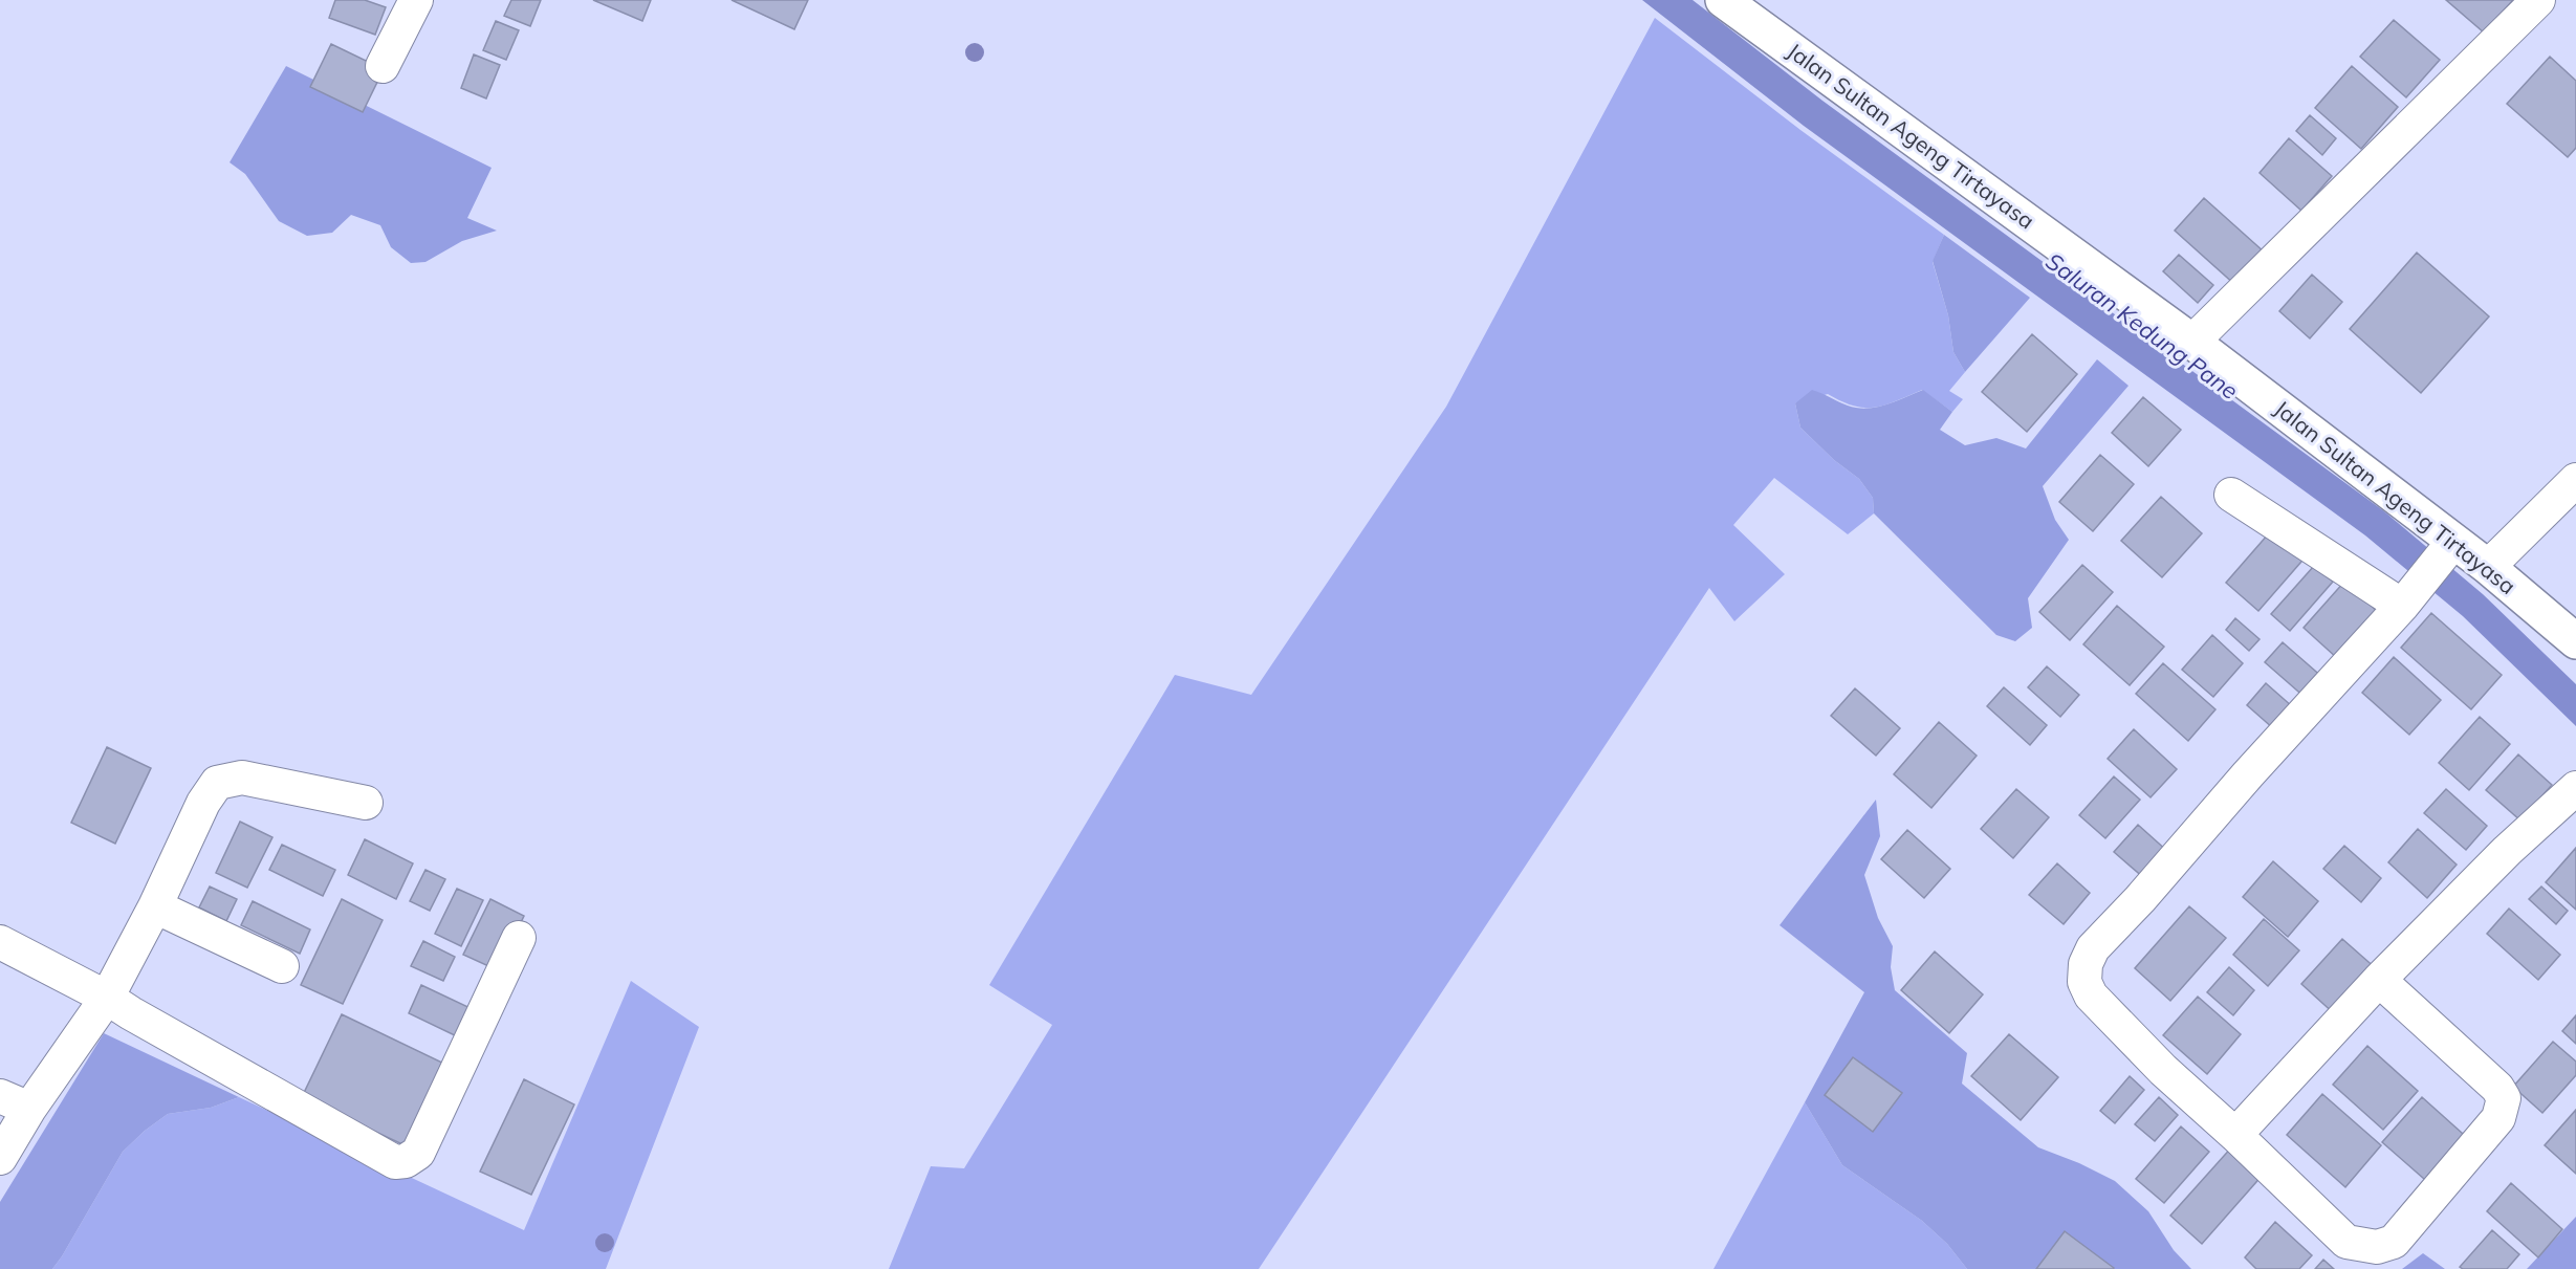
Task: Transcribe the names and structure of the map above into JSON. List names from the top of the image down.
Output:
{
  "streets": {
    "main road": ["Jalan Sultan Ageng Tirtayasa"]
  },
  "water": ["Saluran Kedung Pane"]
}
